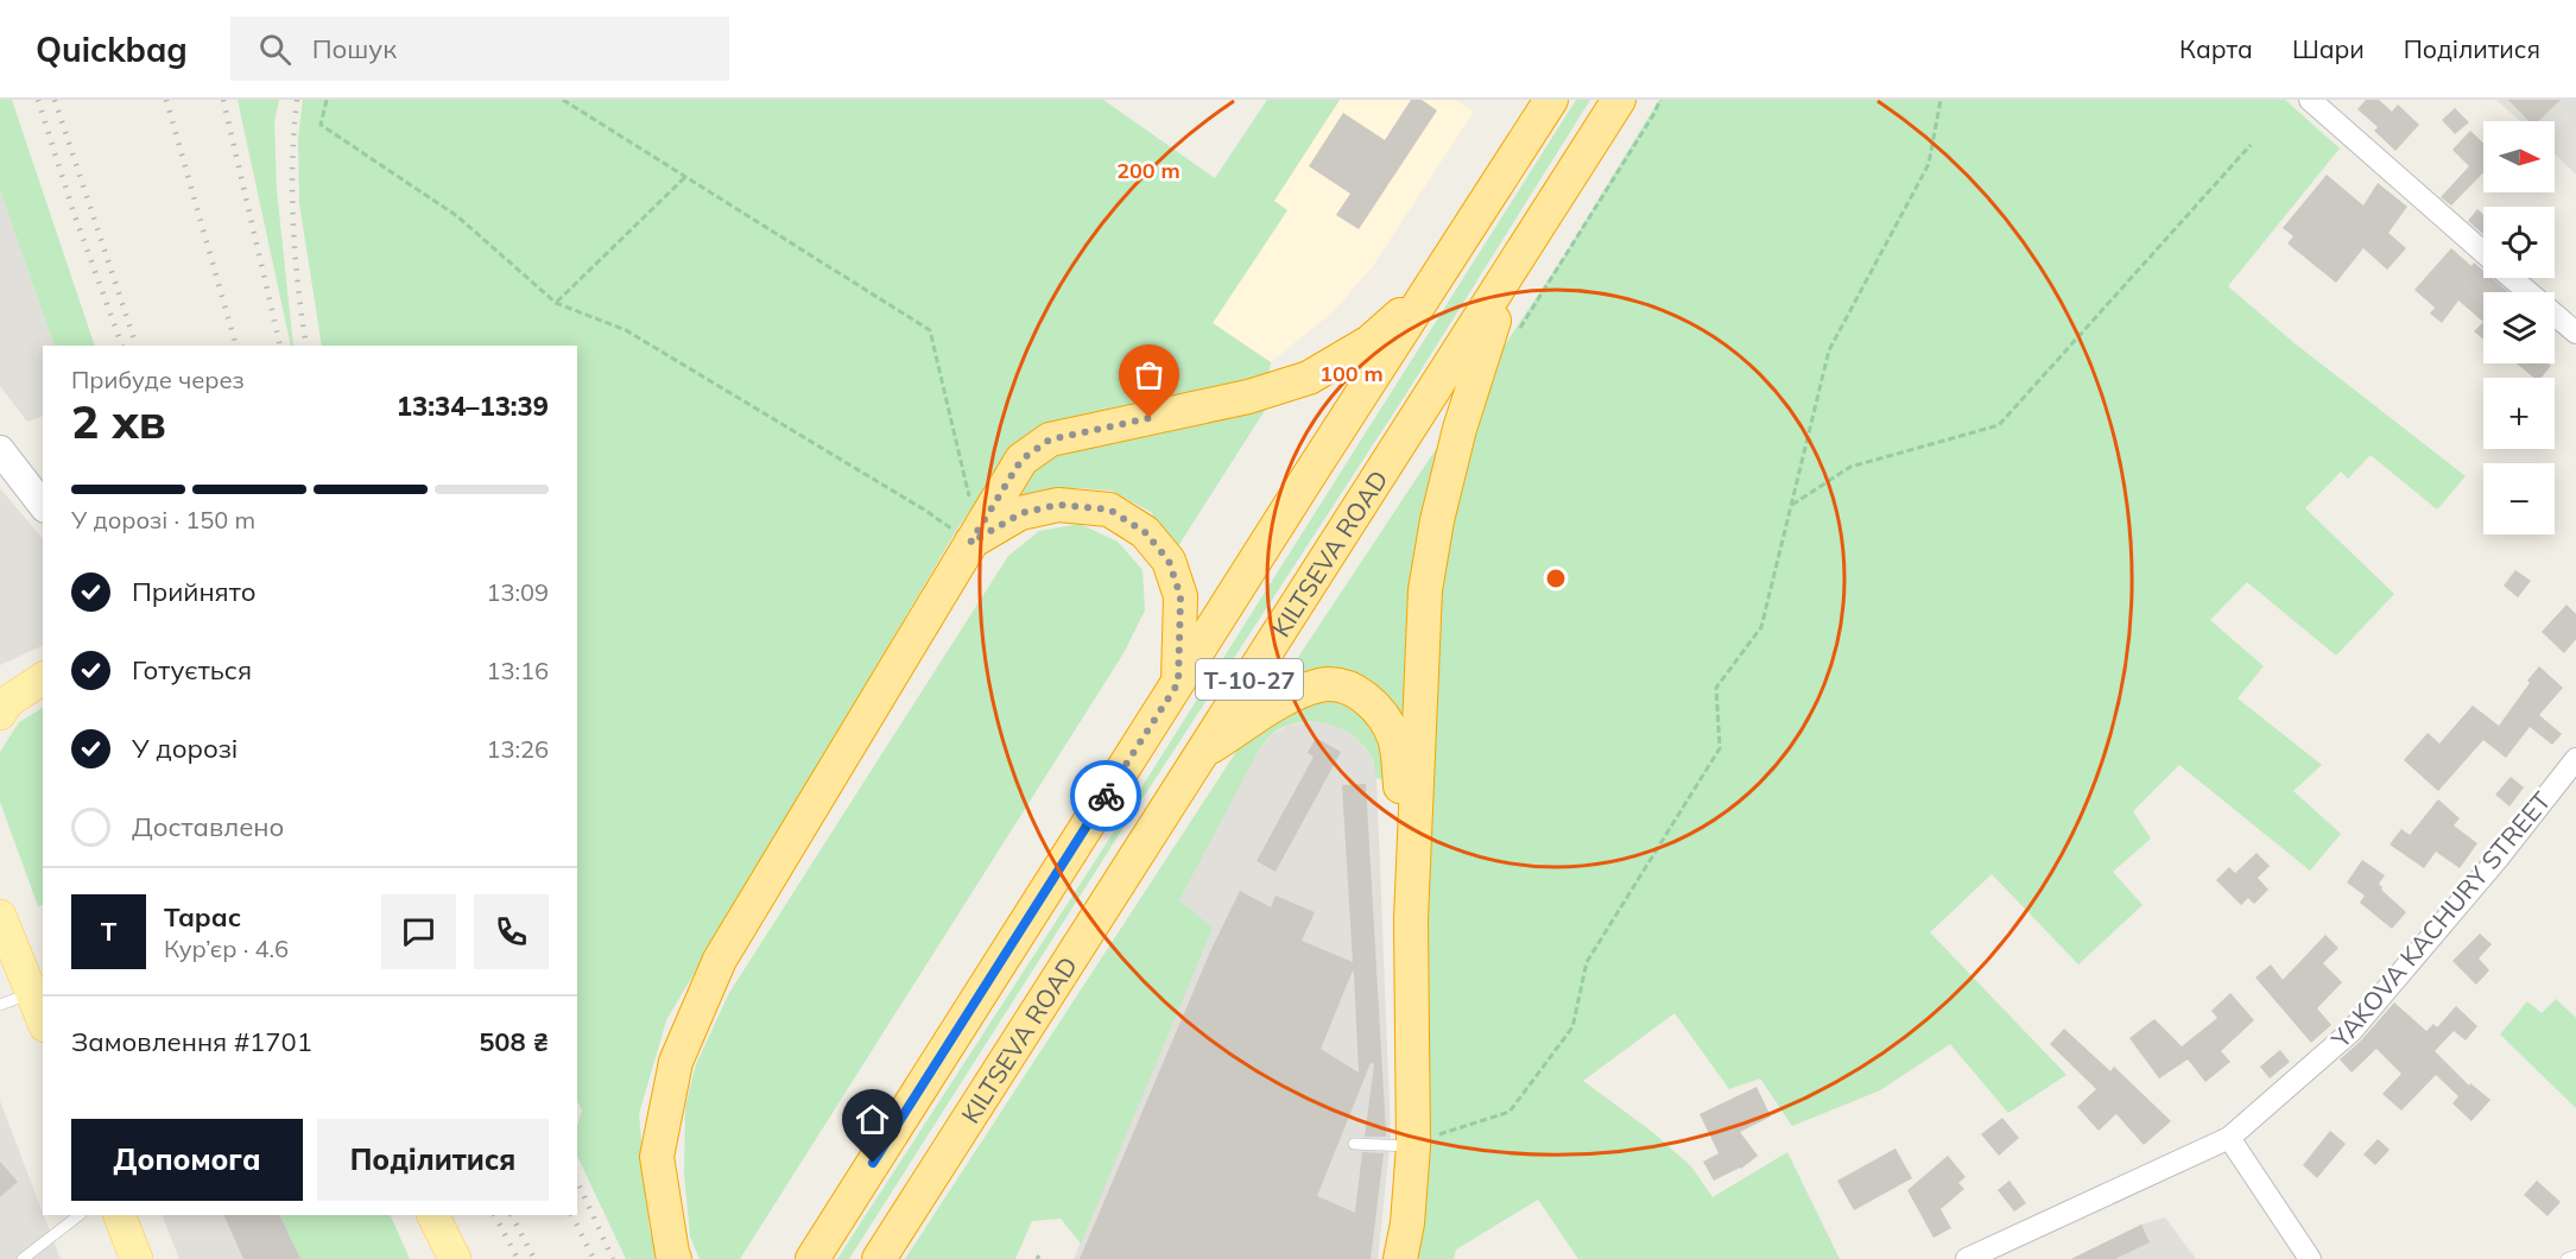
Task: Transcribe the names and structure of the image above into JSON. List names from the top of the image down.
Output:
{
  "streets": {
    "highway": ["KILTSEVA ROAD", "Т-10-27"],
    "street": ["YAKOVA KACHURY STREET"]
  },
  "north": "right",
  "page": {
    "header": "Quickbag",
    "search": "Пошук",
    "nav": ["Карта", "Шари", "Поділитися"],
    "map_buttons": ["+", "−"],
    "heading": ["2 хв", "Прибуде через", "13:34–13:39"],
    "panel": [
      "Тарас",
      "Кур’єр · 4.6",
      "Замовлення #1701",
      "508 ₴"
    ],
    "bar": "У дорозі · 150 m",
    "list": [
      ["Прийнято", "13:09"],
      ["Готується", "13:16"],
      ["У дорозі", "13:26"],
      "Доставлено"
    ],
    "round": "Т",
    "buttons": ["Допомога", "Поділитися"]
  },
  "rings": ["200 m", "100 m"]
}
